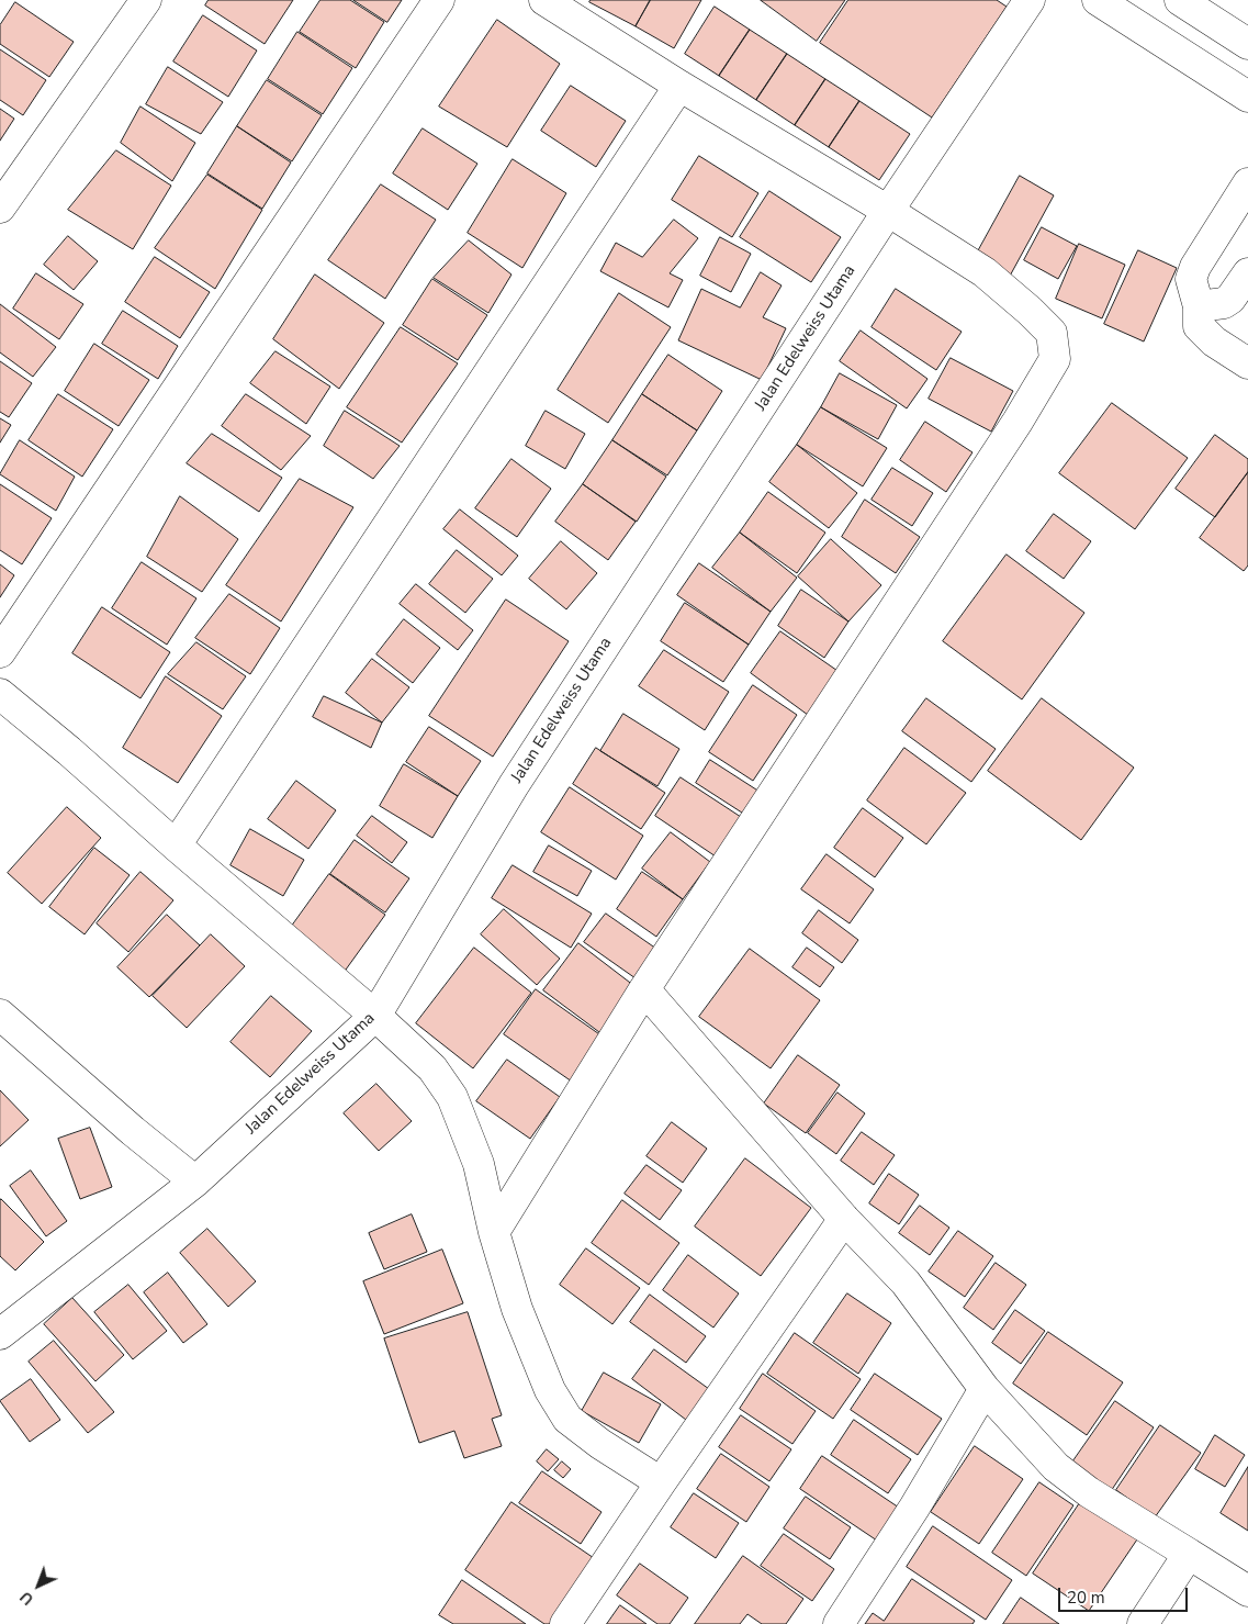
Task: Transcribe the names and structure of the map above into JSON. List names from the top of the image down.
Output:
{
  "streets": {
    "street": ["Jalan Edelweiss Utama"]
  },
  "scale_bar": "20 m",
  "north": "bottom left"
}
